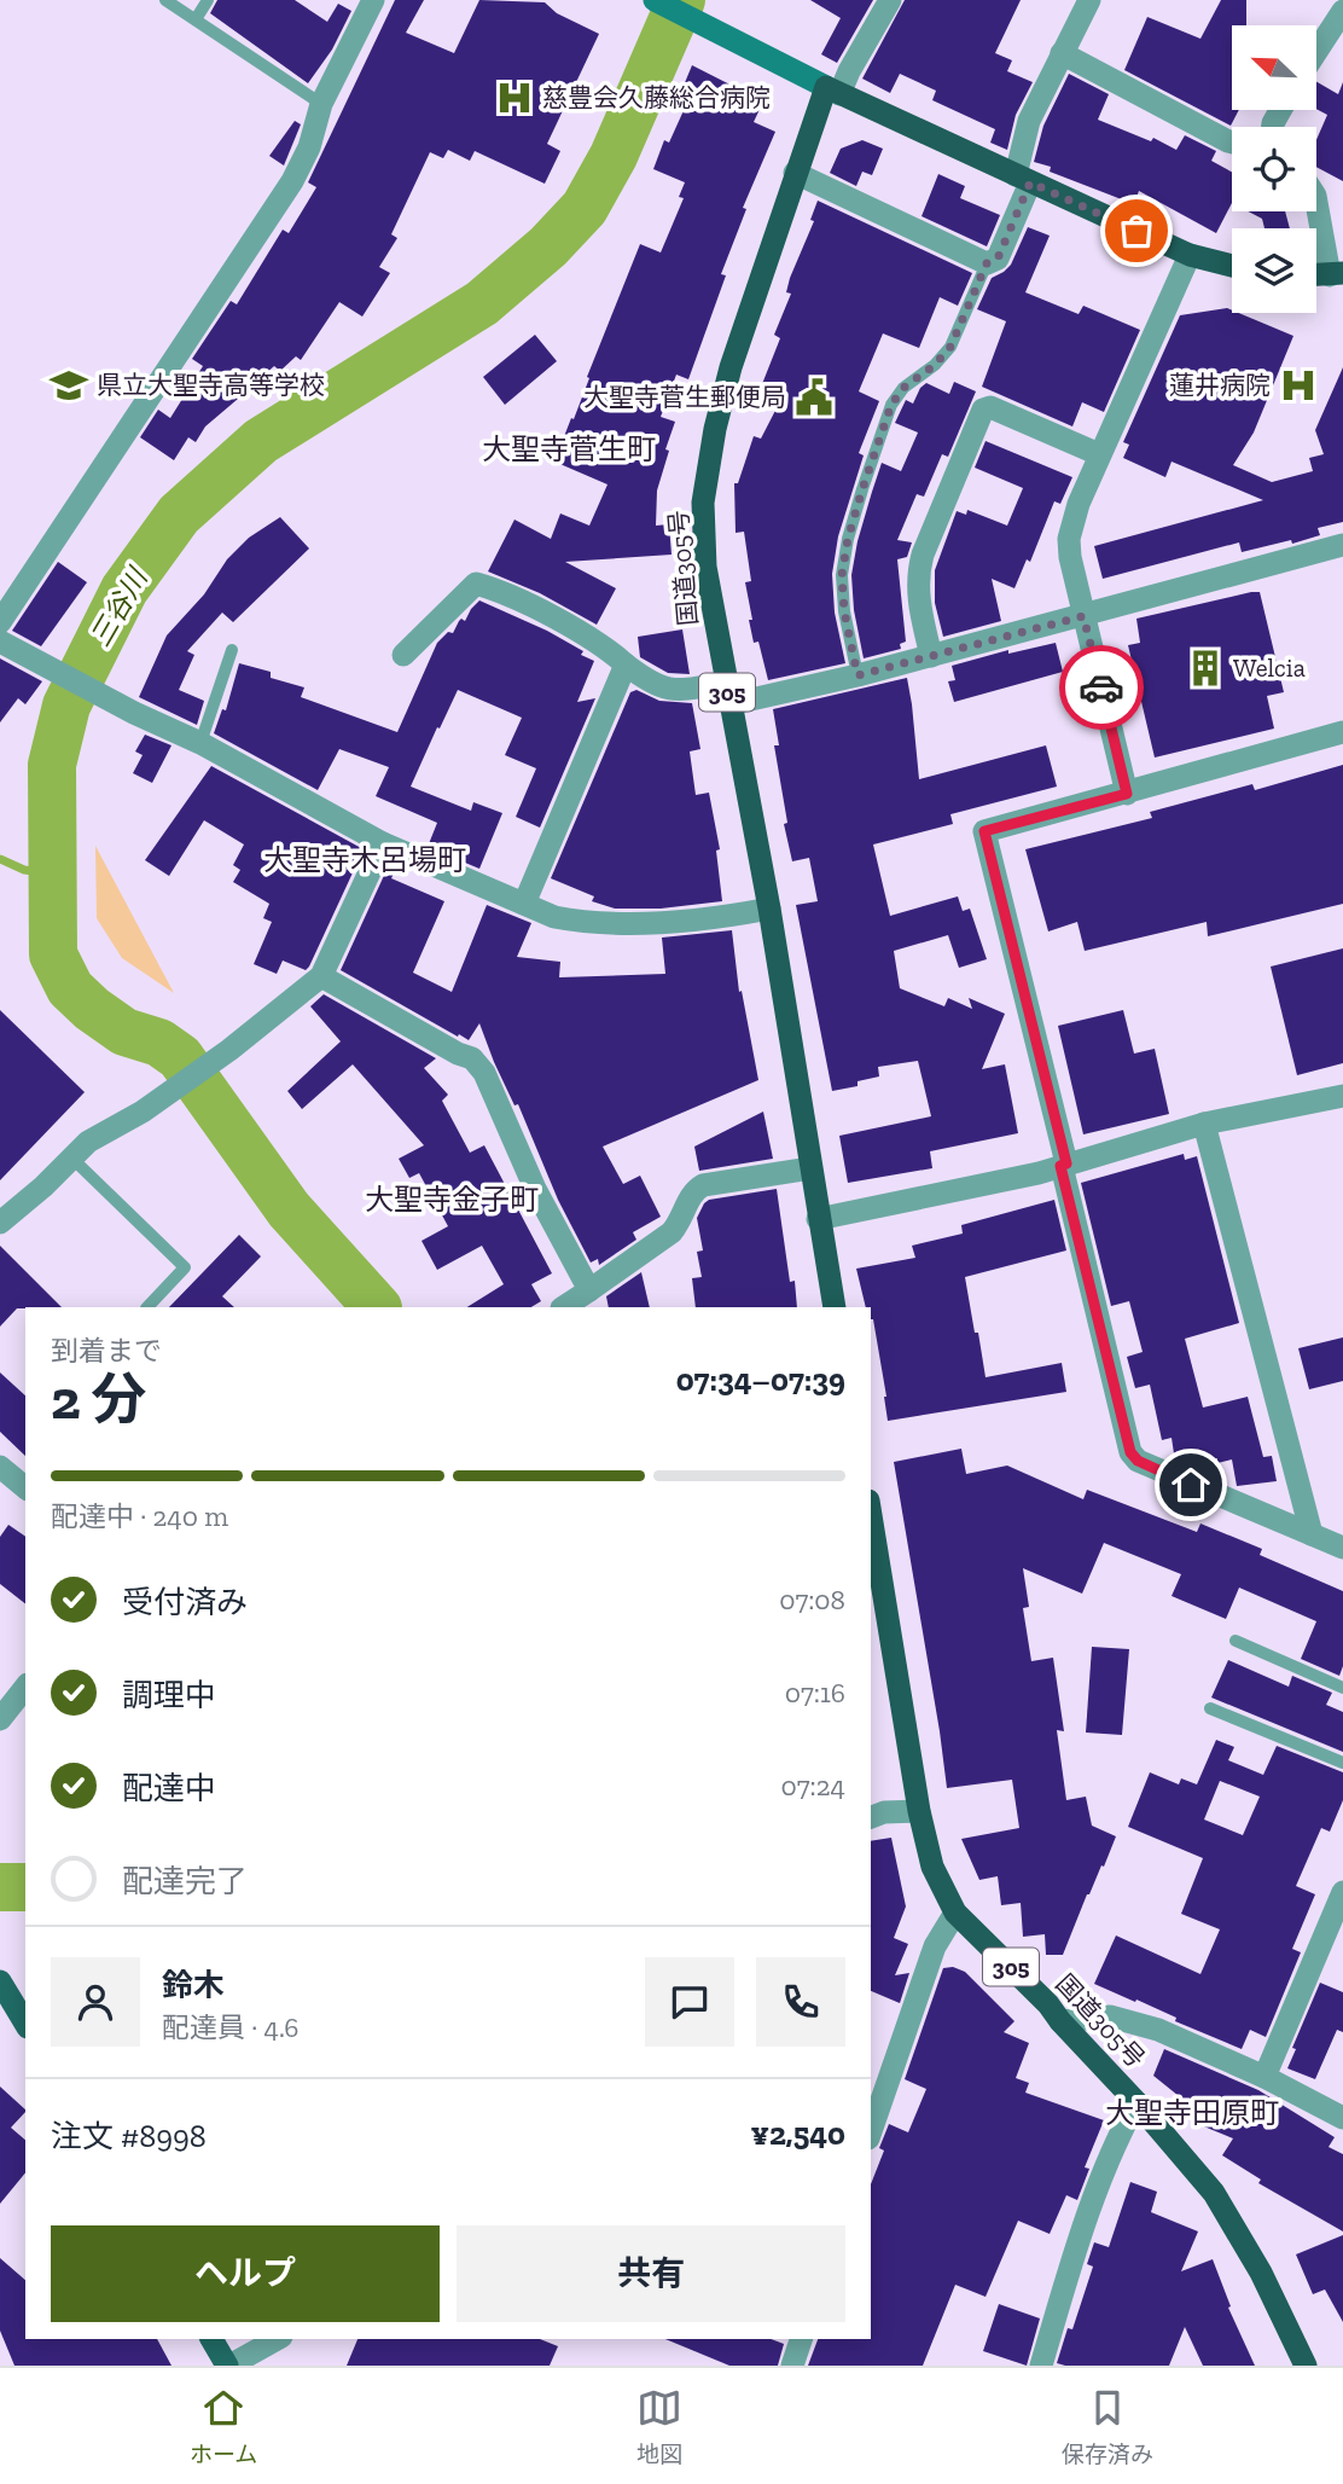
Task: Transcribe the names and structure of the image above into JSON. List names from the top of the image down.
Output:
{
  "streets": {
    "highway": ["国道305号", "305"]
  },
  "districts": [
    "大聖寺菅生町",
    "大聖寺木呂場町",
    "大聖寺金子町",
    "大聖寺田原町"
  ],
  "water": ["三谷川"],
  "places": {
    "hospital": ["慈豊会久藤総合病院", "蓮井病院"],
    "school or university": ["県立大聖寺高等学校"],
    "public building": ["大聖寺菅生郵便局"],
    "building": ["Welcia"]
  },
  "north": "top left",
  "page": {
    "heading": ["2 分", "到着まで", "07:34–07:39"],
    "panel": [
      "鈴木",
      "配達員 · 4.6",
      "注文 #8998",
      "¥2,540"
    ],
    "bar": "配達中 · 240 m",
    "list": [
      ["受付済み", "07:08"],
      ["調理中", "07:16"],
      ["配達中", "07:24"],
      "配達完了"
    ],
    "buttons": ["ヘルプ", "共有"],
    "tabs": ["ホーム", "地図", "保存済み"]
  }
}
